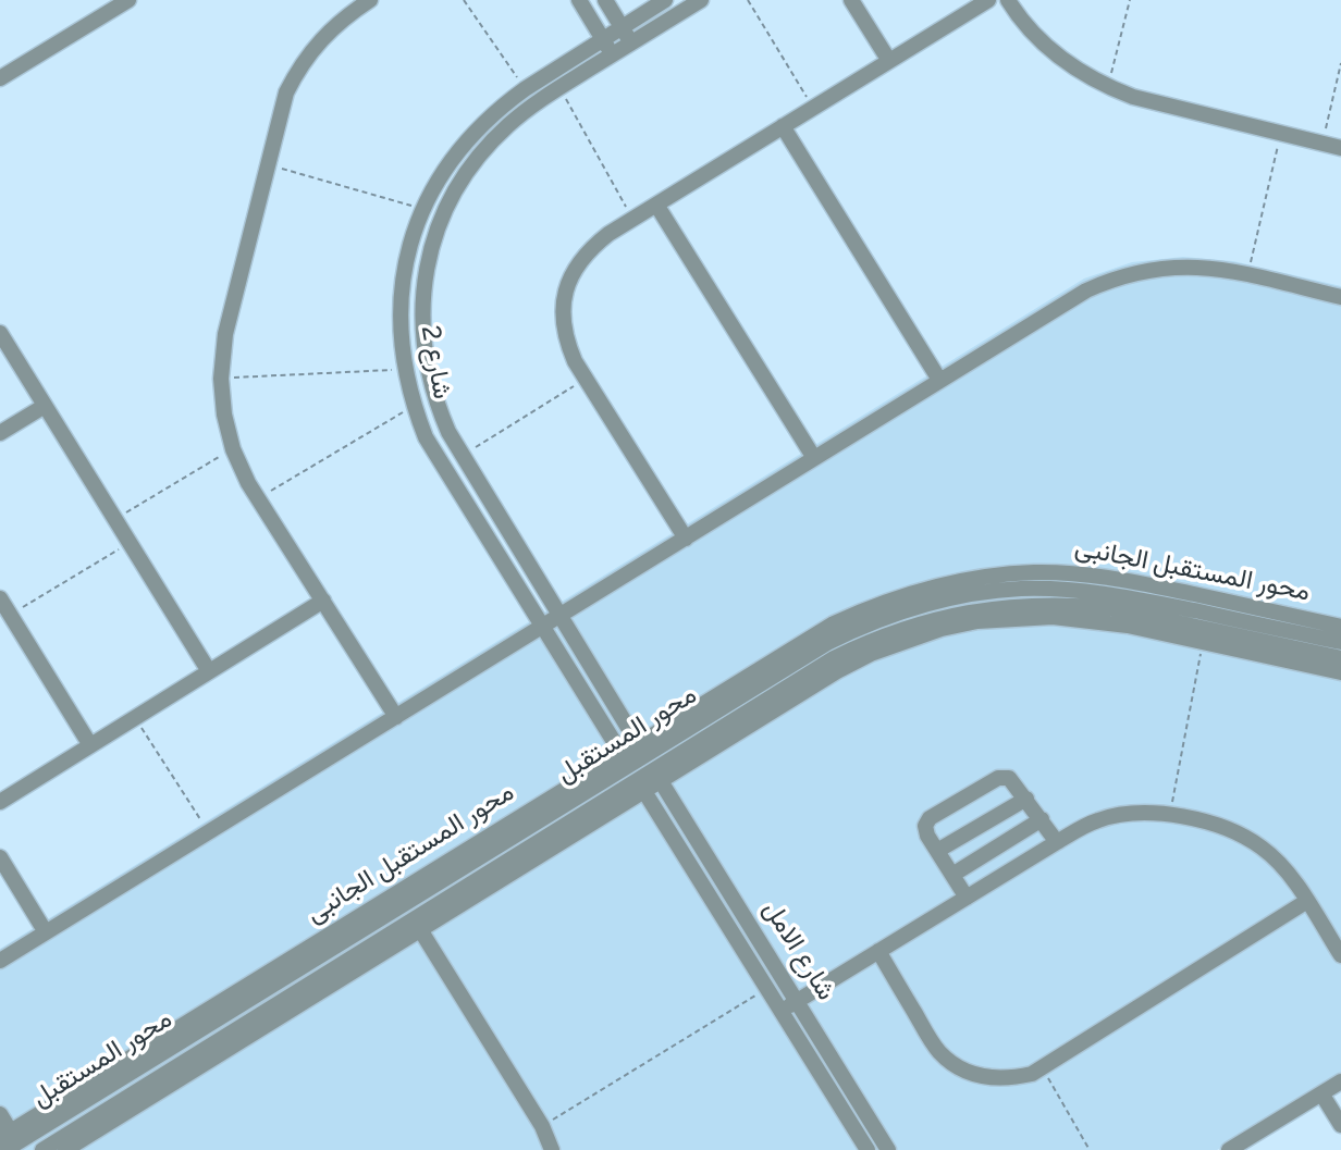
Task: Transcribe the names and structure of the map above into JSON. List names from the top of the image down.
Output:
{
  "streets": {
    "street": [
      "شارع 2",
      "محور المستقبل الجانبى",
      "محور المستقبل",
      "شارع الامل"
    ]
  },
  "crossings": [
    ["شارع 2", "محور المستقبل الجانبى"],
    ["شارع 2", "محور المستقبل"],
    ["شارع 2", "شارع الامل"],
    ["محور المستقبل الجانبى", "محور المستقبل"],
    ["محور المستقبل", "شارع الامل"]
  ]
}
